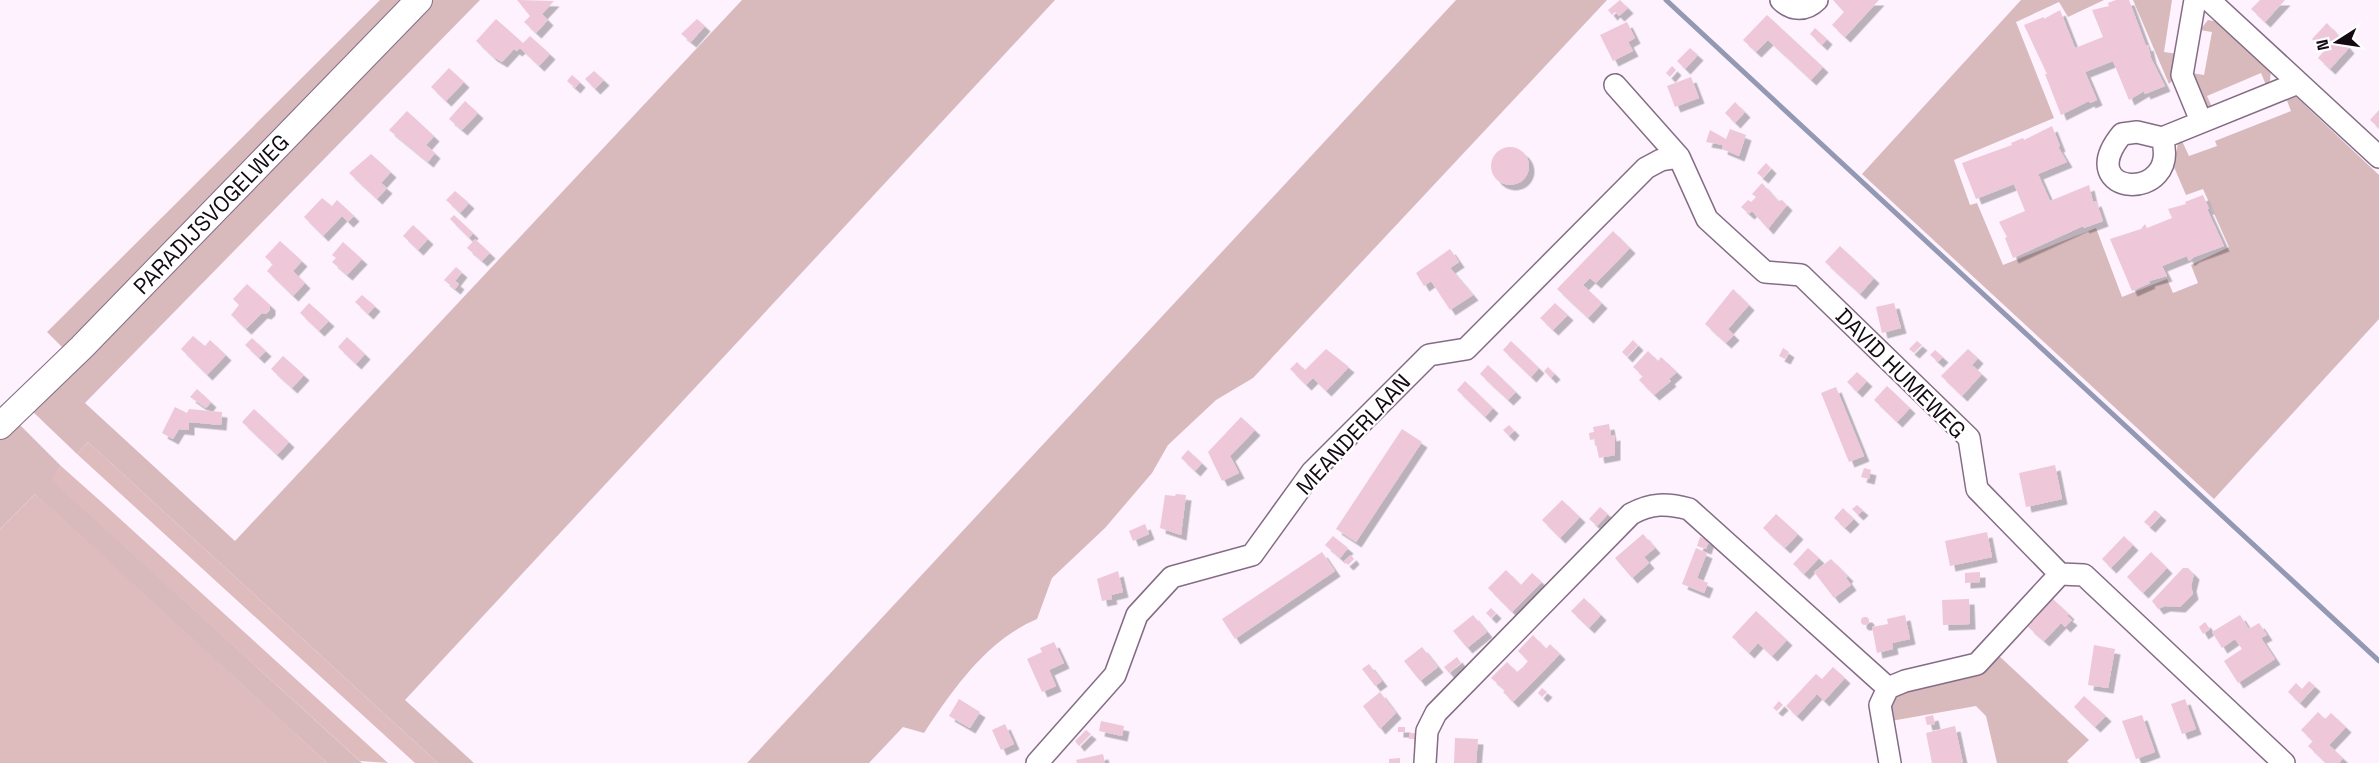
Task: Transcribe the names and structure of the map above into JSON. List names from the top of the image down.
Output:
{
  "streets": {
    "street": ["PARADIJSVOGELWEG", "DAVID HUMEWEG", "MEANDERLAAN"]
  },
  "crossings": [
    ["DAVID HUMEWEG", "MEANDERLAAN"]
  ],
  "north": "left"
}
